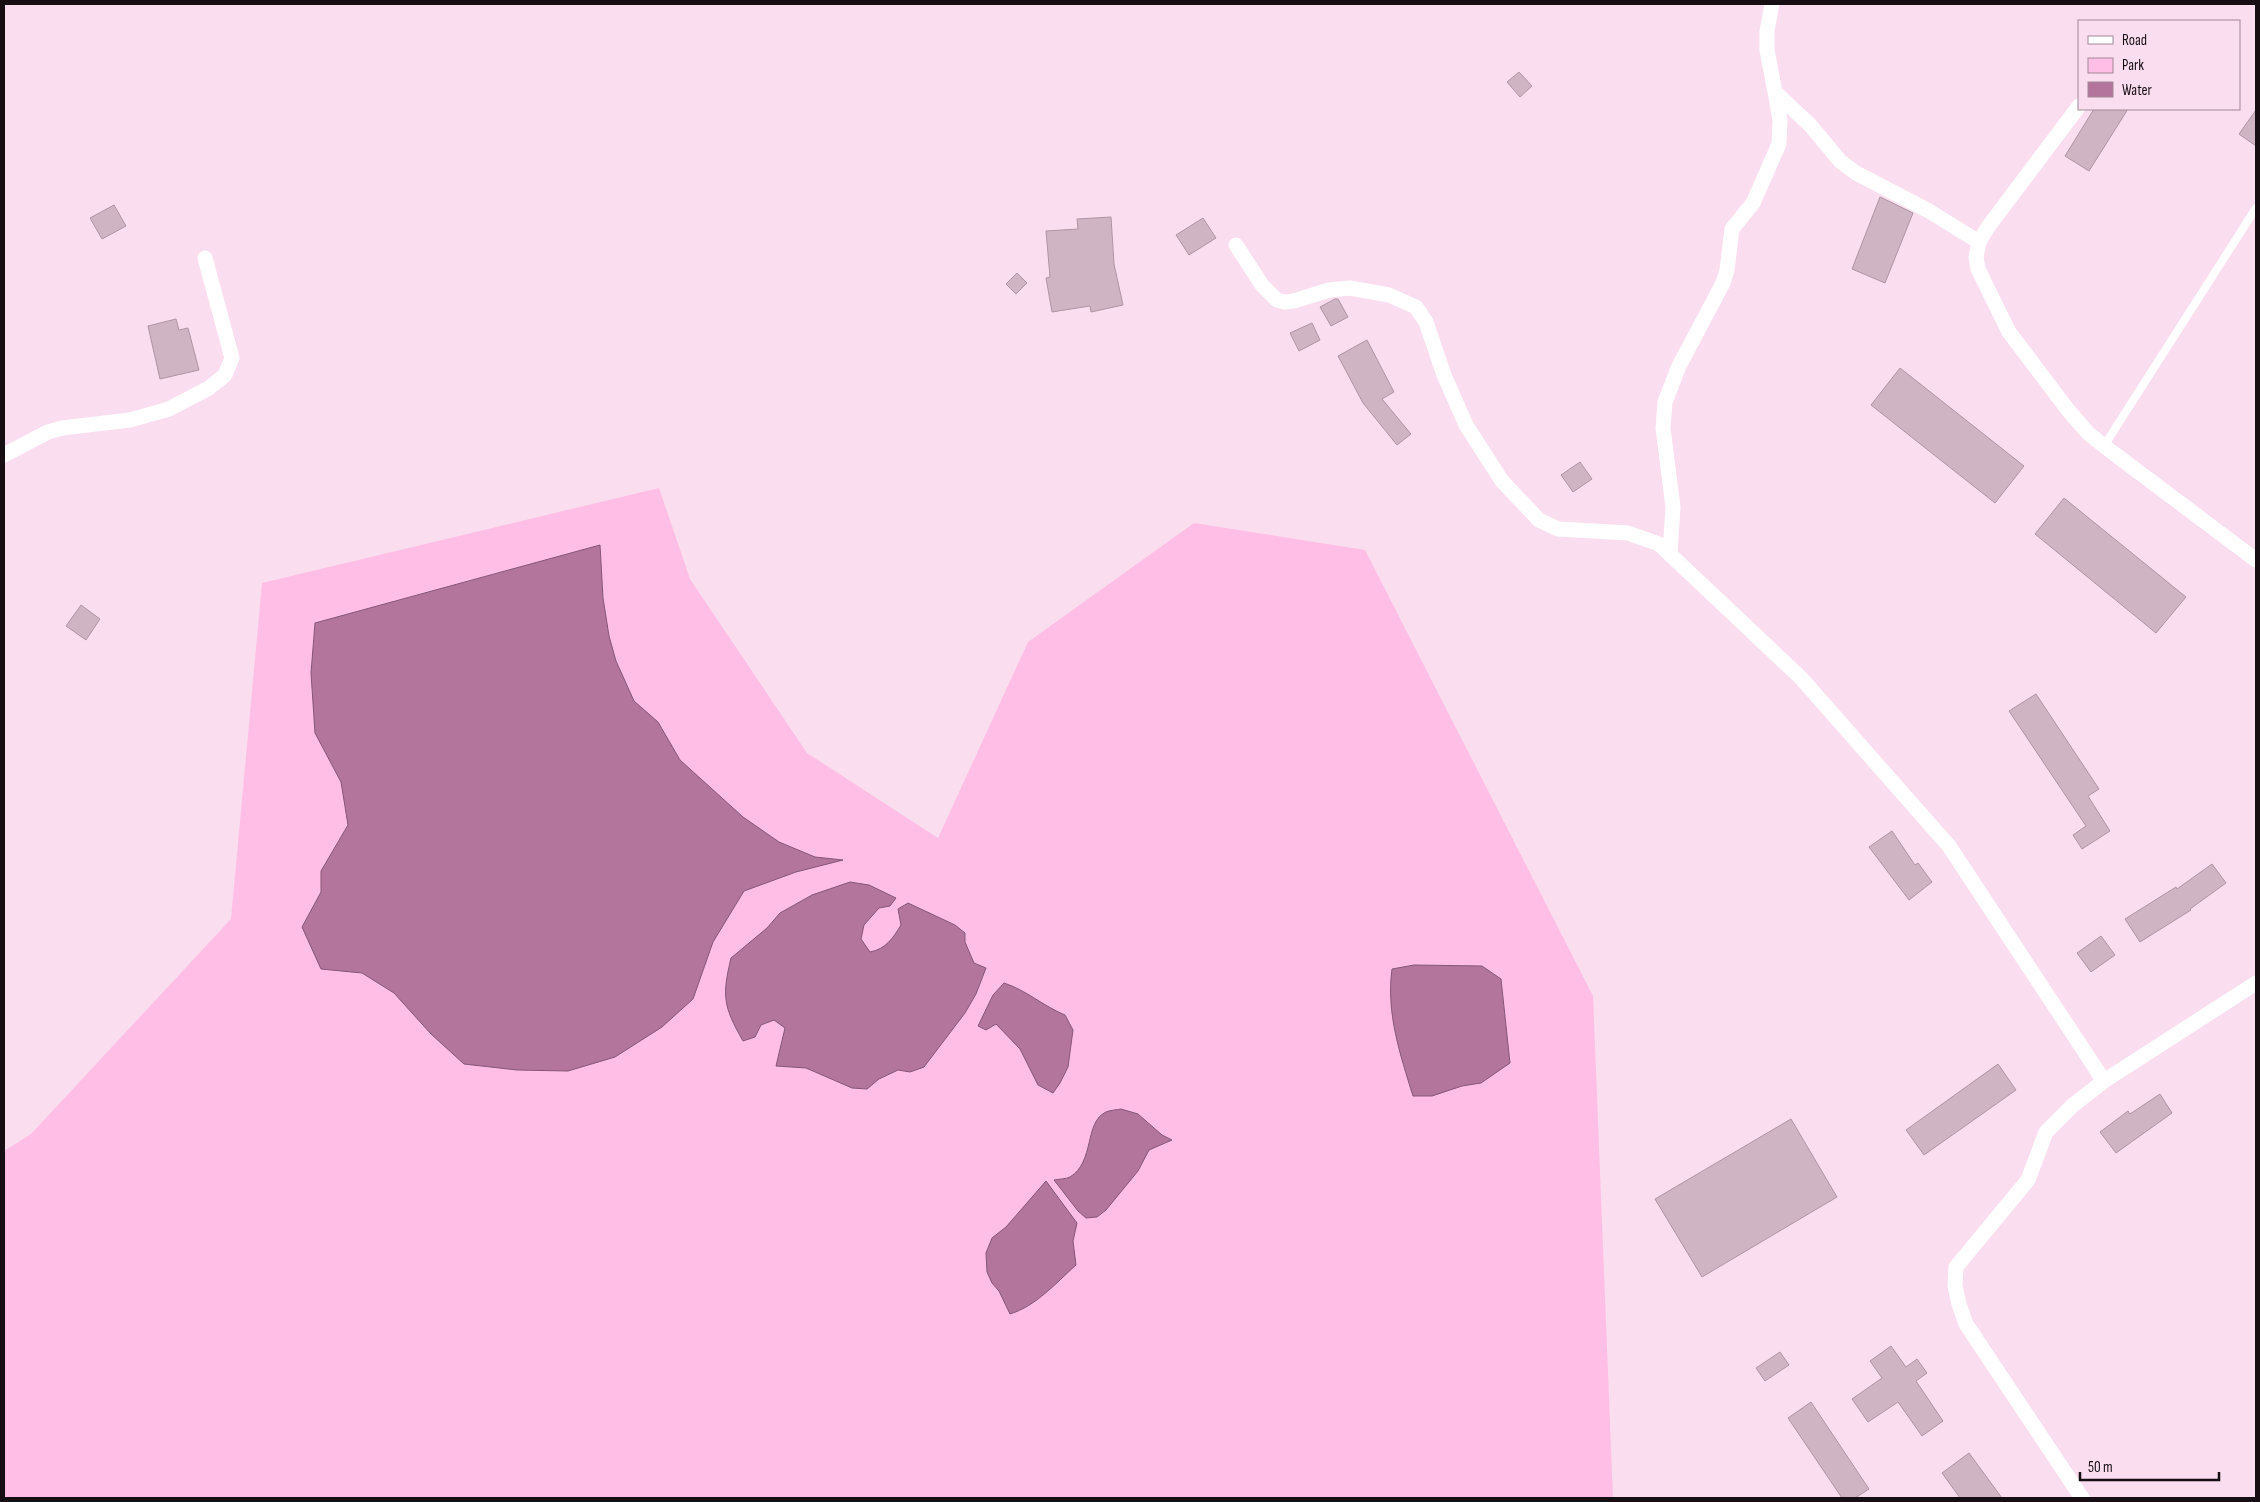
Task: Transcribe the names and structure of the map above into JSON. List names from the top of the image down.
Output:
{
  "legend": ["Road", "Park", "Water"],
  "scale_bar": "50 m"
}
